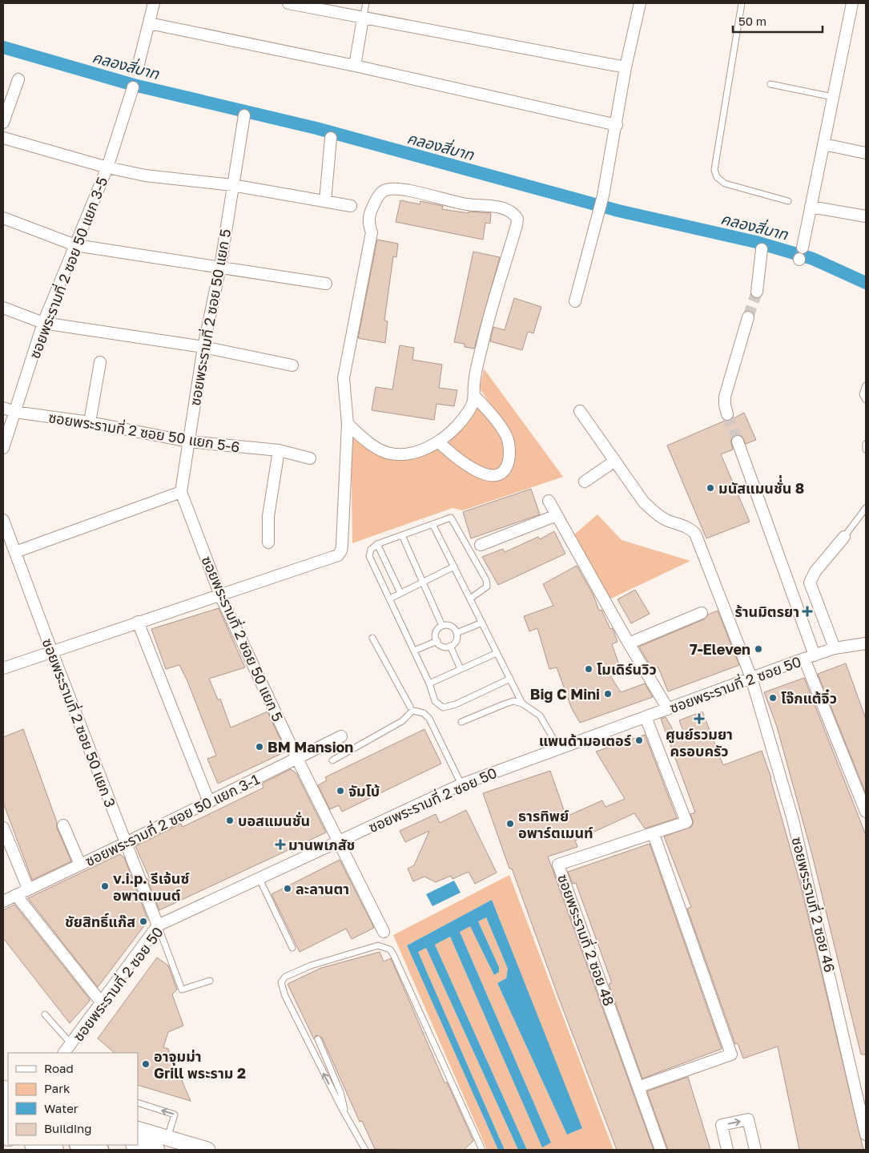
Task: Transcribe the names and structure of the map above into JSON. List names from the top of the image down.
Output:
{
  "streets": {
    "street": [
      "ซอยพระรามที่ 2 ซอย 50 แยก 3-5",
      "ซอยพระรามที่ 2 ซอย 50 แยก 5",
      "ซอยพระรามที่ 2 ซอย 50 แยก 5-6",
      "ซอยพระรามที่ 2 ซอย 50",
      "ซอยพระรามที่ 2 ซอย 50 แยก 3",
      "ซอยพระรามที่ 2 ซอย 50 แยก 3-1",
      "ซอยพระรามที่ 2 ซอย 46",
      "ซอยพระรามที่ 2 ซอย 48"
    ]
  },
  "crossings": [
    ["ซอยพระรามที่ 2 ซอย 50 แยก 3-5", "ซอยพระรามที่ 2 ซอย 50 แยก 5-6"],
    ["ซอยพระรามที่ 2 ซอย 50 แยก 5", "ซอยพระรามที่ 2 ซอย 50 แยก 5-6"],
    ["ซอยพระรามที่ 2 ซอย 50 แยก 5", "ซอยพระรามที่ 2 ซอย 50"],
    ["ซอยพระรามที่ 2 ซอย 50 แยก 5", "ซอยพระรามที่ 2 ซอย 50 แยก 3-1"],
    ["ซอยพระรามที่ 2 ซอย 50", "ซอยพระรามที่ 2 ซอย 50 แยก 3"],
    ["ซอยพระรามที่ 2 ซอย 50", "ซอยพระรามที่ 2 ซอย 46"],
    ["ซอยพระรามที่ 2 ซอย 50", "ซอยพระรามที่ 2 ซอย 48"],
    ["ซอยพระรามที่ 2 ซอย 50 แยก 3", "ซอยพระรามที่ 2 ซอย 50 แยก 3-1"]
  ],
  "water": ["คลองสี่บาท"],
  "places": {
    "other": [
      "มนัสแมนชั่่น 8",
      "7-Eleven",
      "โมเดิร์นวิว",
      "Big C Mini",
      "โจ๊กแต้จิ๋ว",
      "แพนด้ามอเตอร์",
      "BM Mansion",
      "จัมโบ้",
      "บอสแมนชั่น",
      "ธารทิพย์ อพาร์ตเมนท์",
      "v.i.p. รีเจ้นซ์ อพาตเมนต์",
      "ละลานตา",
      "ชัยสิทธิ์แก๊ส",
      "อาจุมม่า Grill พระราม 2"
    ],
    "health": ["ร้านมิตรยา", "ศูนย์รวมยา ครอบครัว", "มานพเภสัช"]
  },
  "legend": [
    "Road",
    "Park",
    "Water",
    "Building"
  ],
  "scale_bar": "50 m"
}
